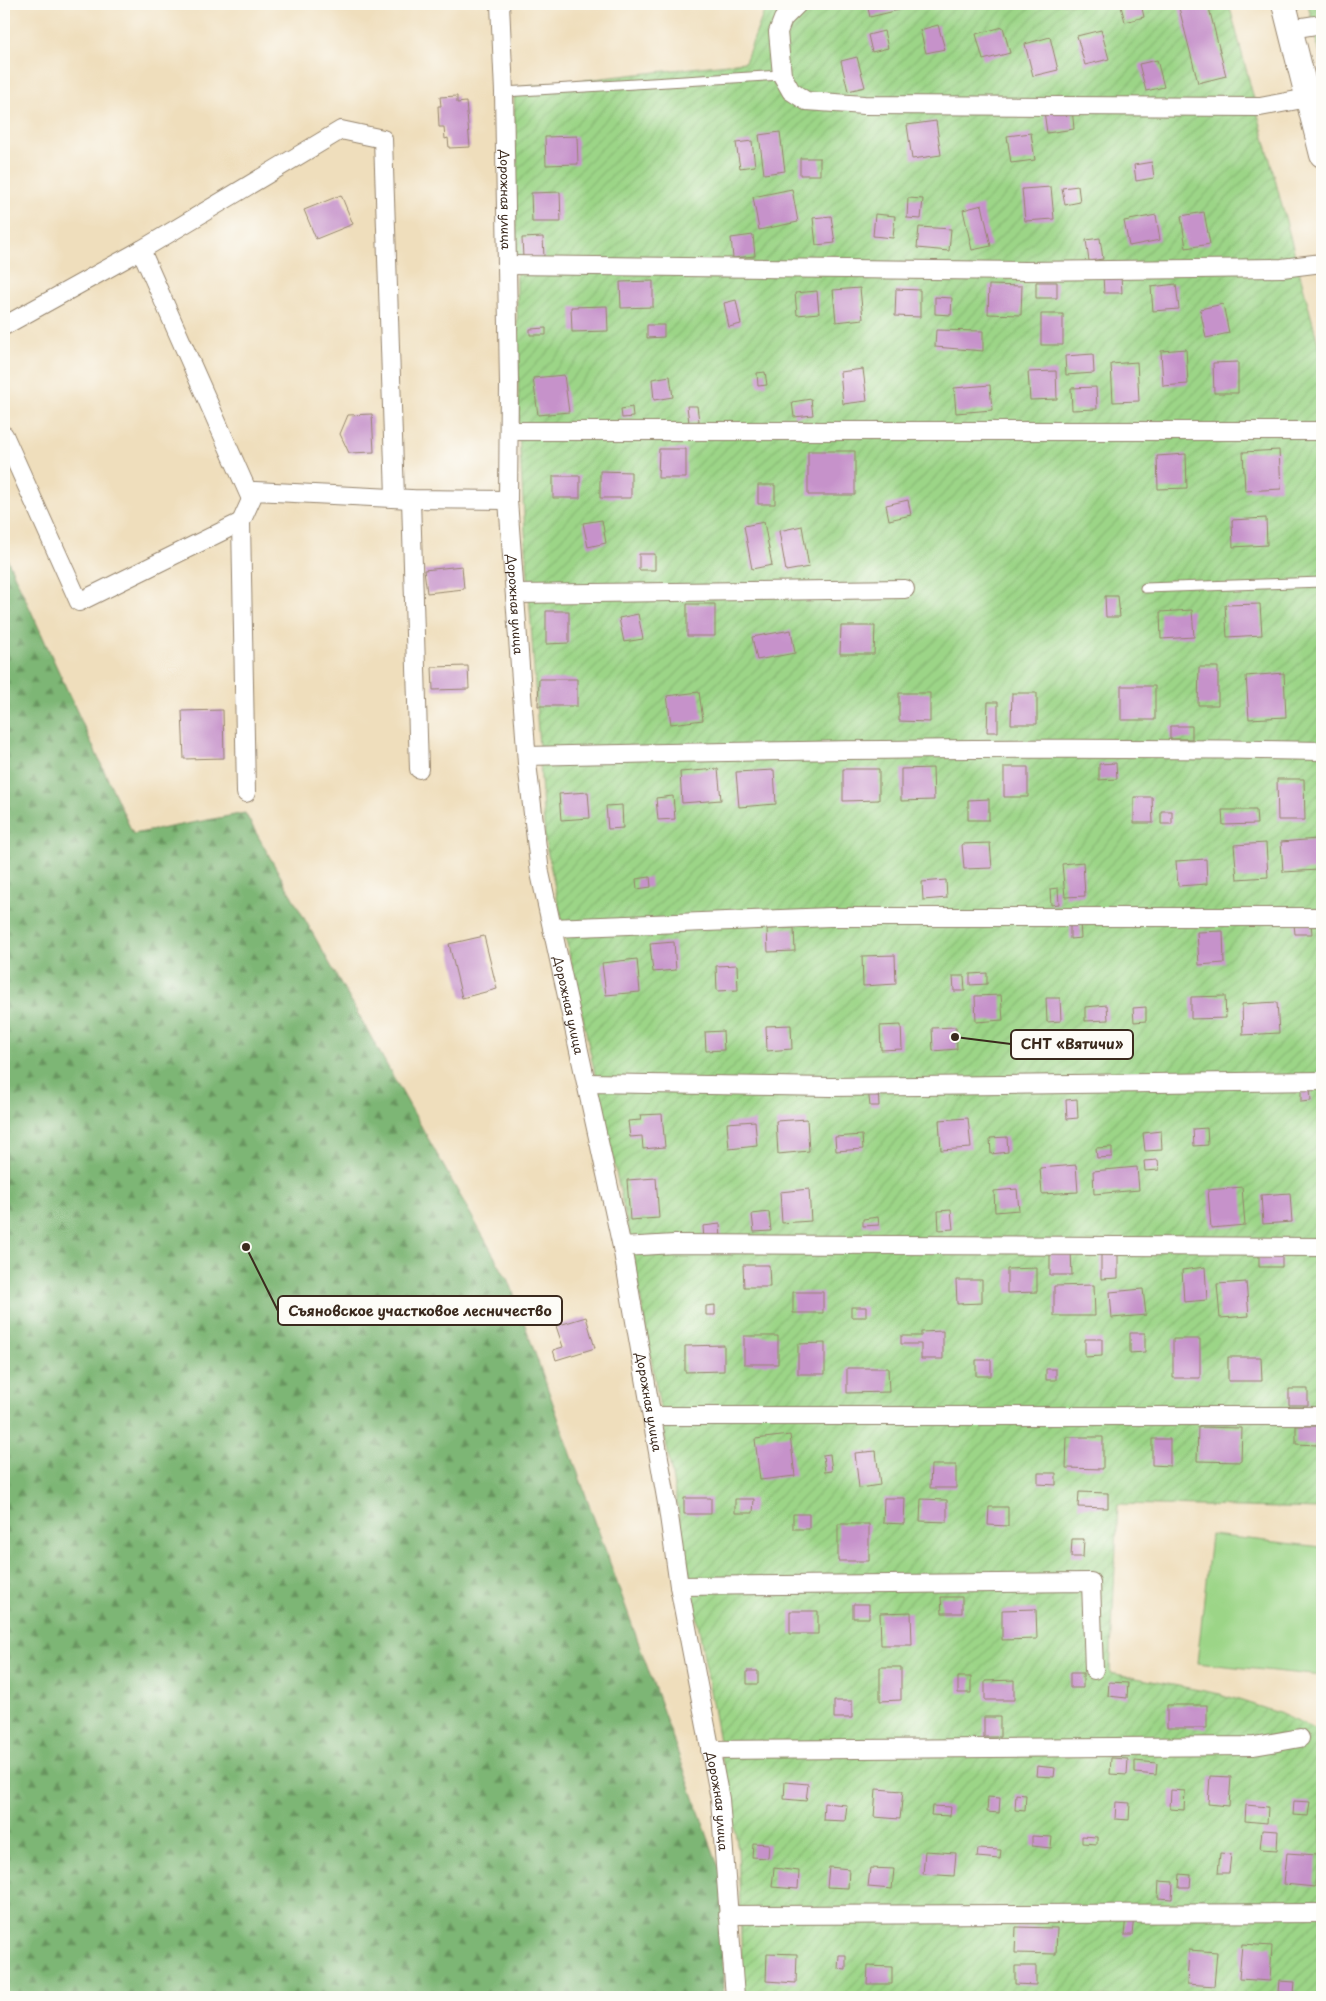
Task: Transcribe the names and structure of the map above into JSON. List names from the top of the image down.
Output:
{
  "streets": {
    "street": ["Дорожная улица"]
  },
  "places": ["СНТ «Вятичи»", "Съяновское участковое лесничество"]
}
